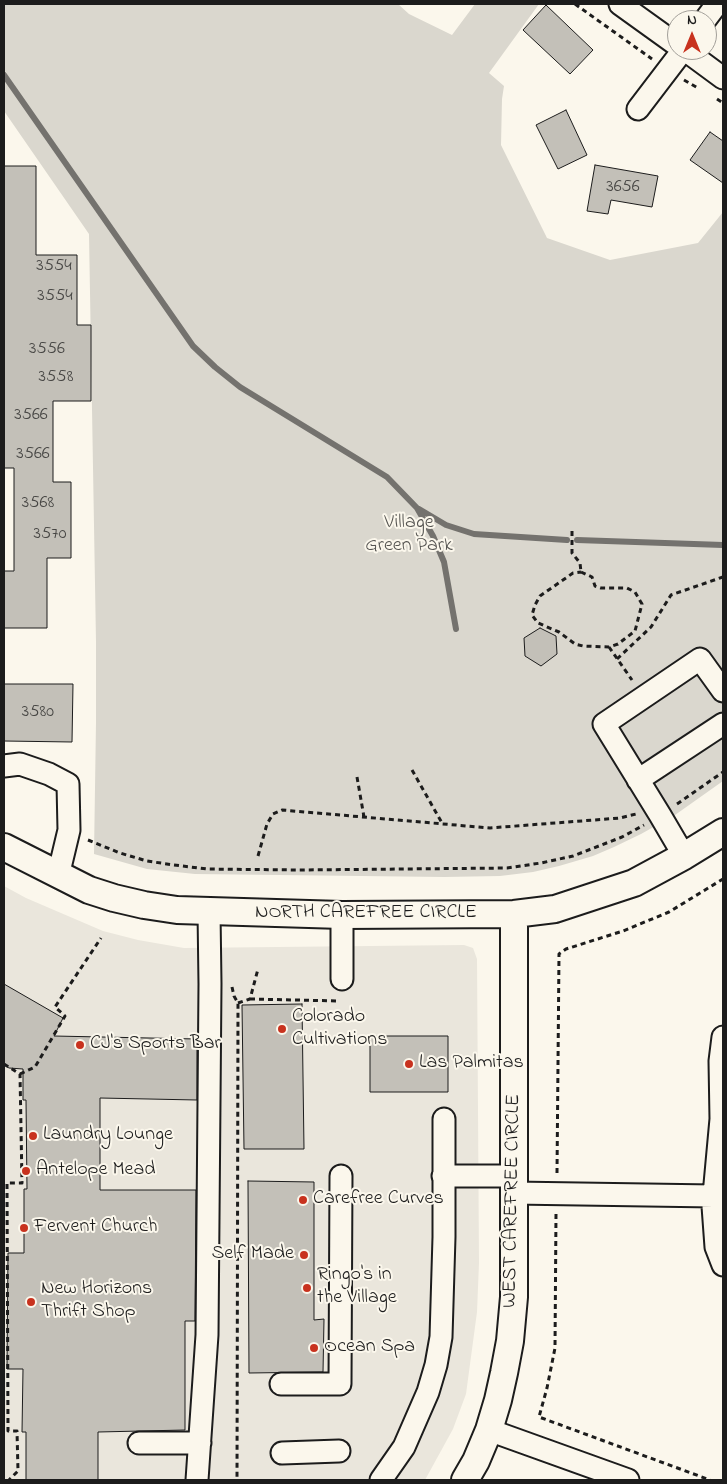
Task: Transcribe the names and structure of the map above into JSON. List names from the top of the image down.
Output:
{
  "streets": {
    "main road": ["NORTH CAREFREE CIRCLE", "WEST CAREFREE CIRCLE"]
  },
  "crossings": [
    ["NORTH CAREFREE CIRCLE", "WEST CAREFREE CIRCLE"]
  ],
  "parks": ["Village Green Park"],
  "places": [
    "Colorado Cultivations",
    "CJ's Sports Bar",
    "Las Palmitas",
    "Laundry Lounge",
    "Antelope Mead",
    "Carefree Curves",
    "Fervent Church",
    "Self Made",
    "Ringo's in the Village",
    "New Horizons Thrift Shop",
    "Ocean Spa"
  ],
  "house_numbers": [
    "3656",
    "3554",
    "3554",
    "3556",
    "3558",
    "3566",
    "3566",
    "3568",
    "3570",
    "3580"
  ],
  "north": "top"
}
